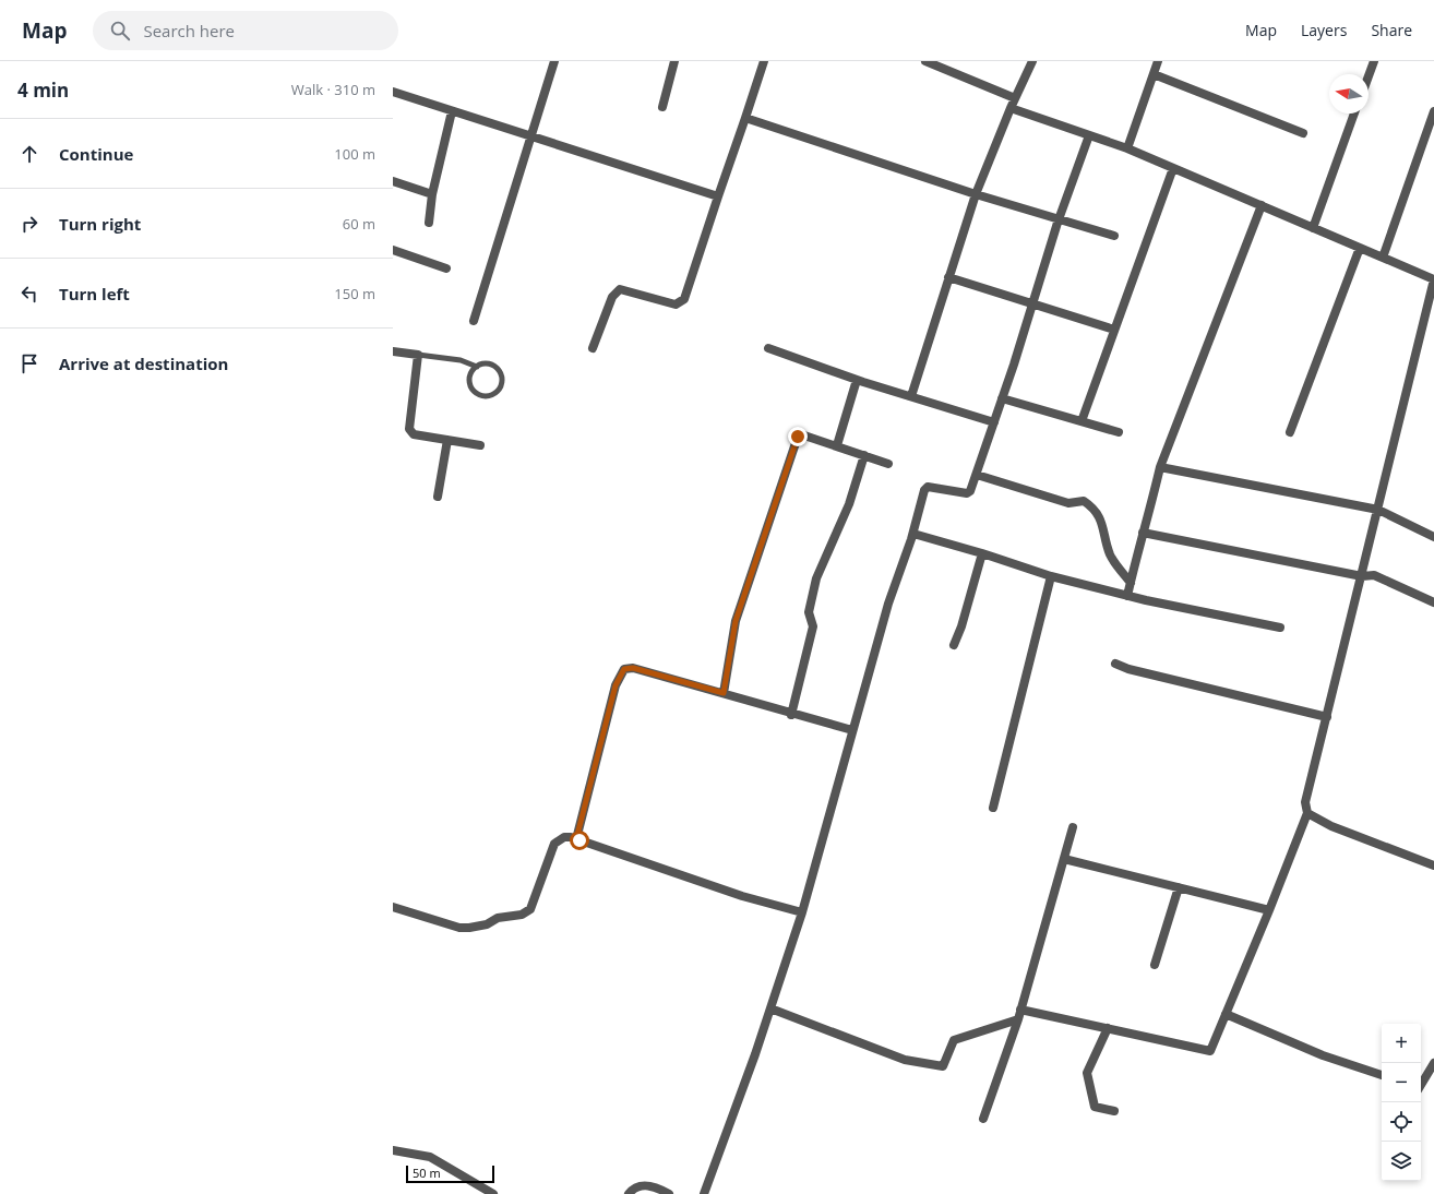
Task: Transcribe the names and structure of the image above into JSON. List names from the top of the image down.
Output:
{
  "scale_bar": "50 m",
  "north": "left",
  "page": {
    "header": "Map",
    "search": "Search here",
    "nav": ["Map", "Layers", "Share"],
    "heading": ["4 min", "Walk · 310 m"],
    "list": [
      ["Continue", "100 m"],
      ["Turn right", "60 m"],
      ["Turn left", "150 m"],
      "Arrive at destination"
    ],
    "map_buttons": ["+", "−"],
    "scale": "50 m"
  }
}
